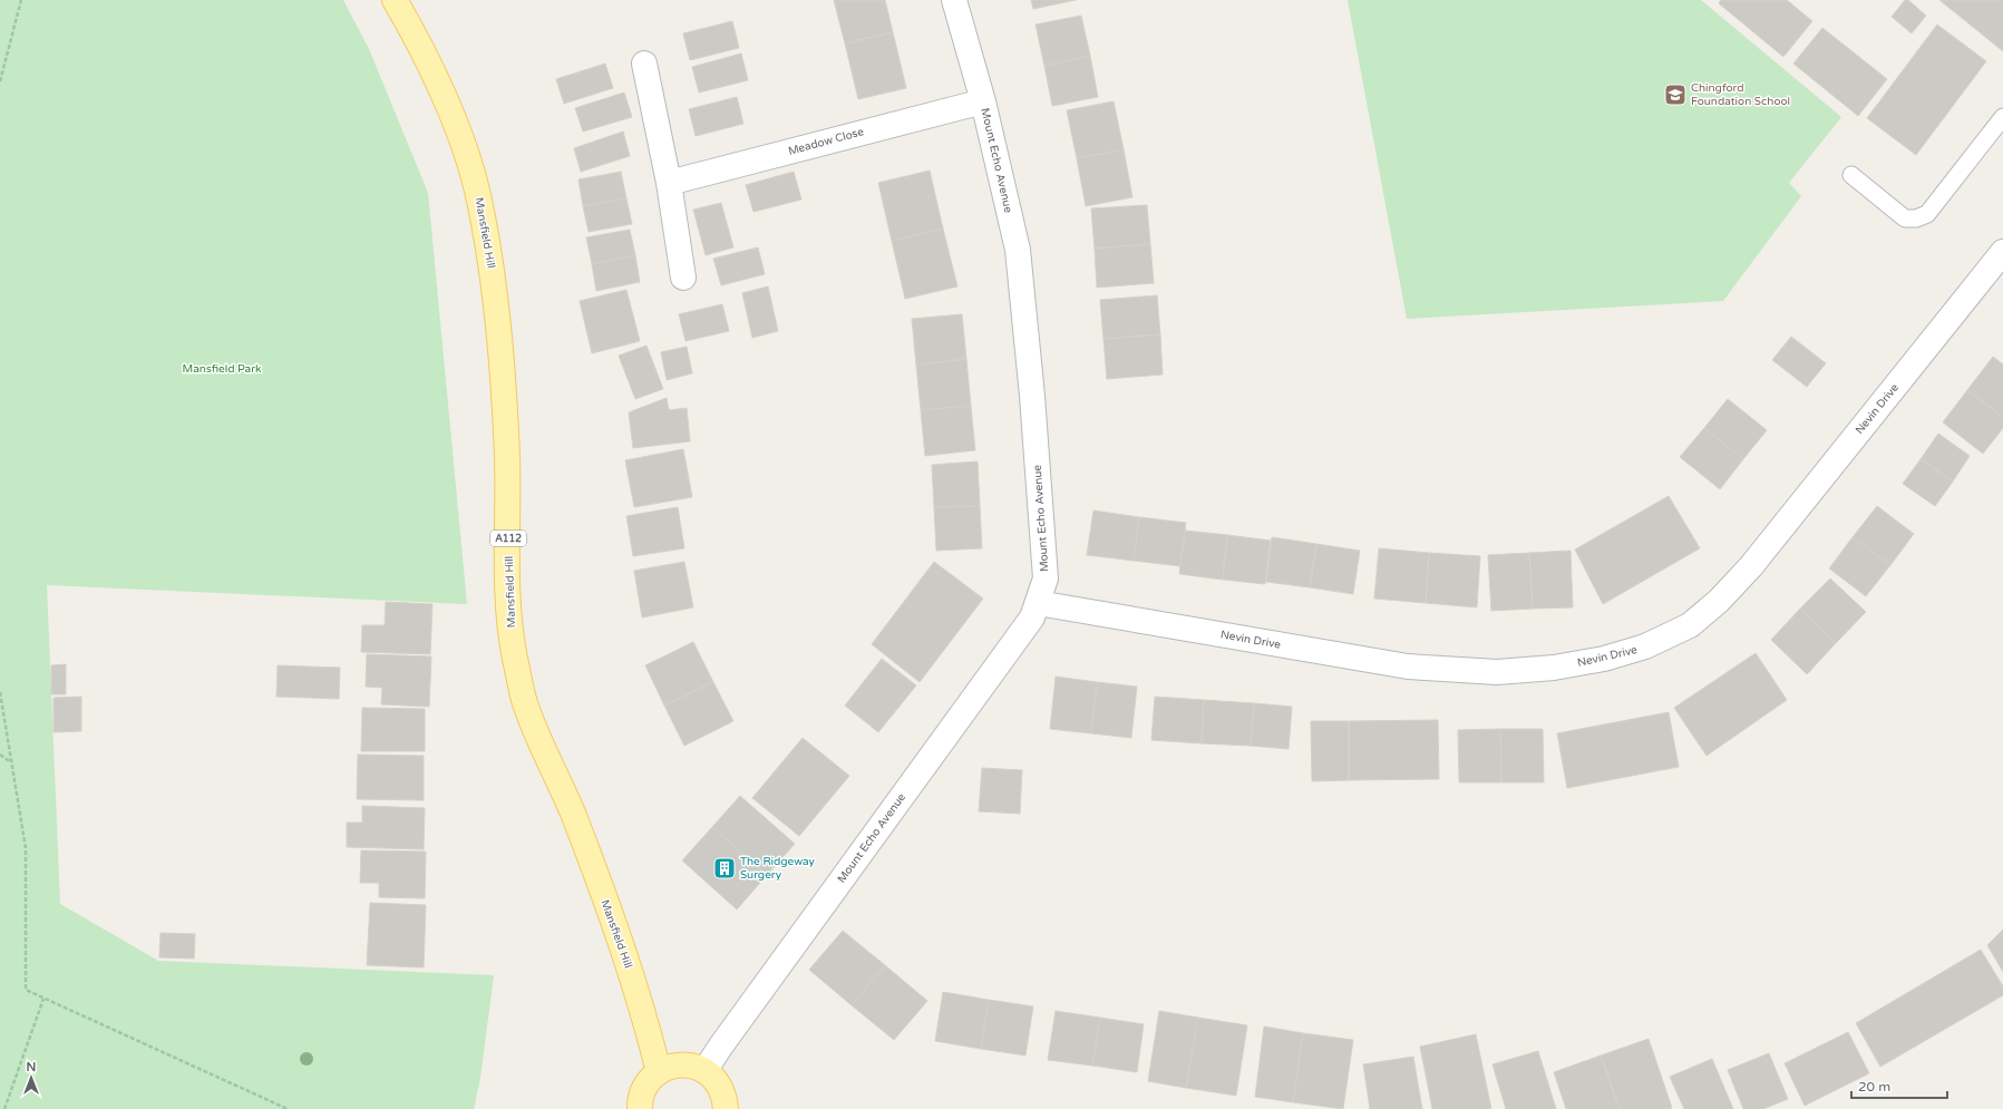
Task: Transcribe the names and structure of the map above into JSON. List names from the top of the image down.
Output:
{
  "streets": {
    "main road": ["Mansfield Hill", "A112"],
    "street": ["Meadow Close", "Mount Echo Avenue", "Nevin Drive"]
  },
  "crossings": [
    ["Meadow Close", "Mount Echo Avenue"],
    ["Mount Echo Avenue", "Nevin Drive"]
  ],
  "parks": ["Mansfield Park"],
  "places": {
    "school or university": ["Chingford Foundation School"],
    "building": ["The Ridgeway Surgery"]
  },
  "scale_bar": "20 m",
  "north": "top"
}
